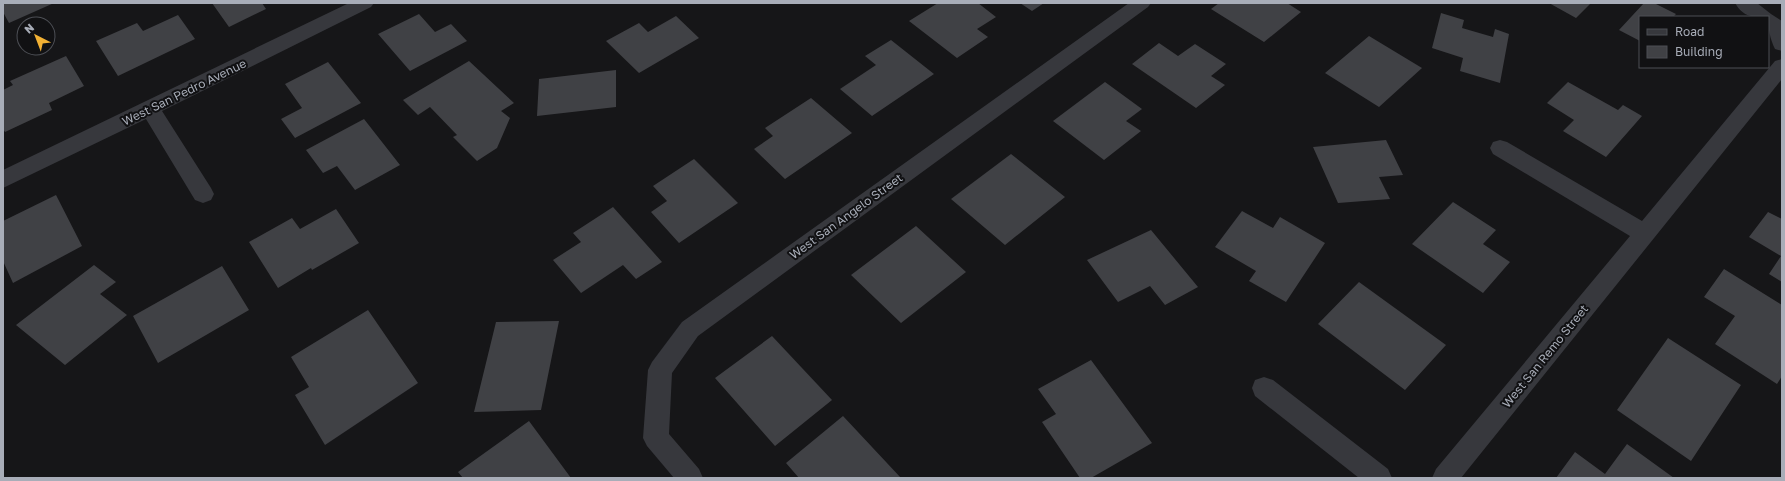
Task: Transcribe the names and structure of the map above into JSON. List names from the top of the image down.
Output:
{
  "streets": {
    "street": ["West San Pedro Avenue", "West San Angelo Street", "West San Remo Street"]
  },
  "legend": ["Road", "Building"],
  "north": "top left"
}
